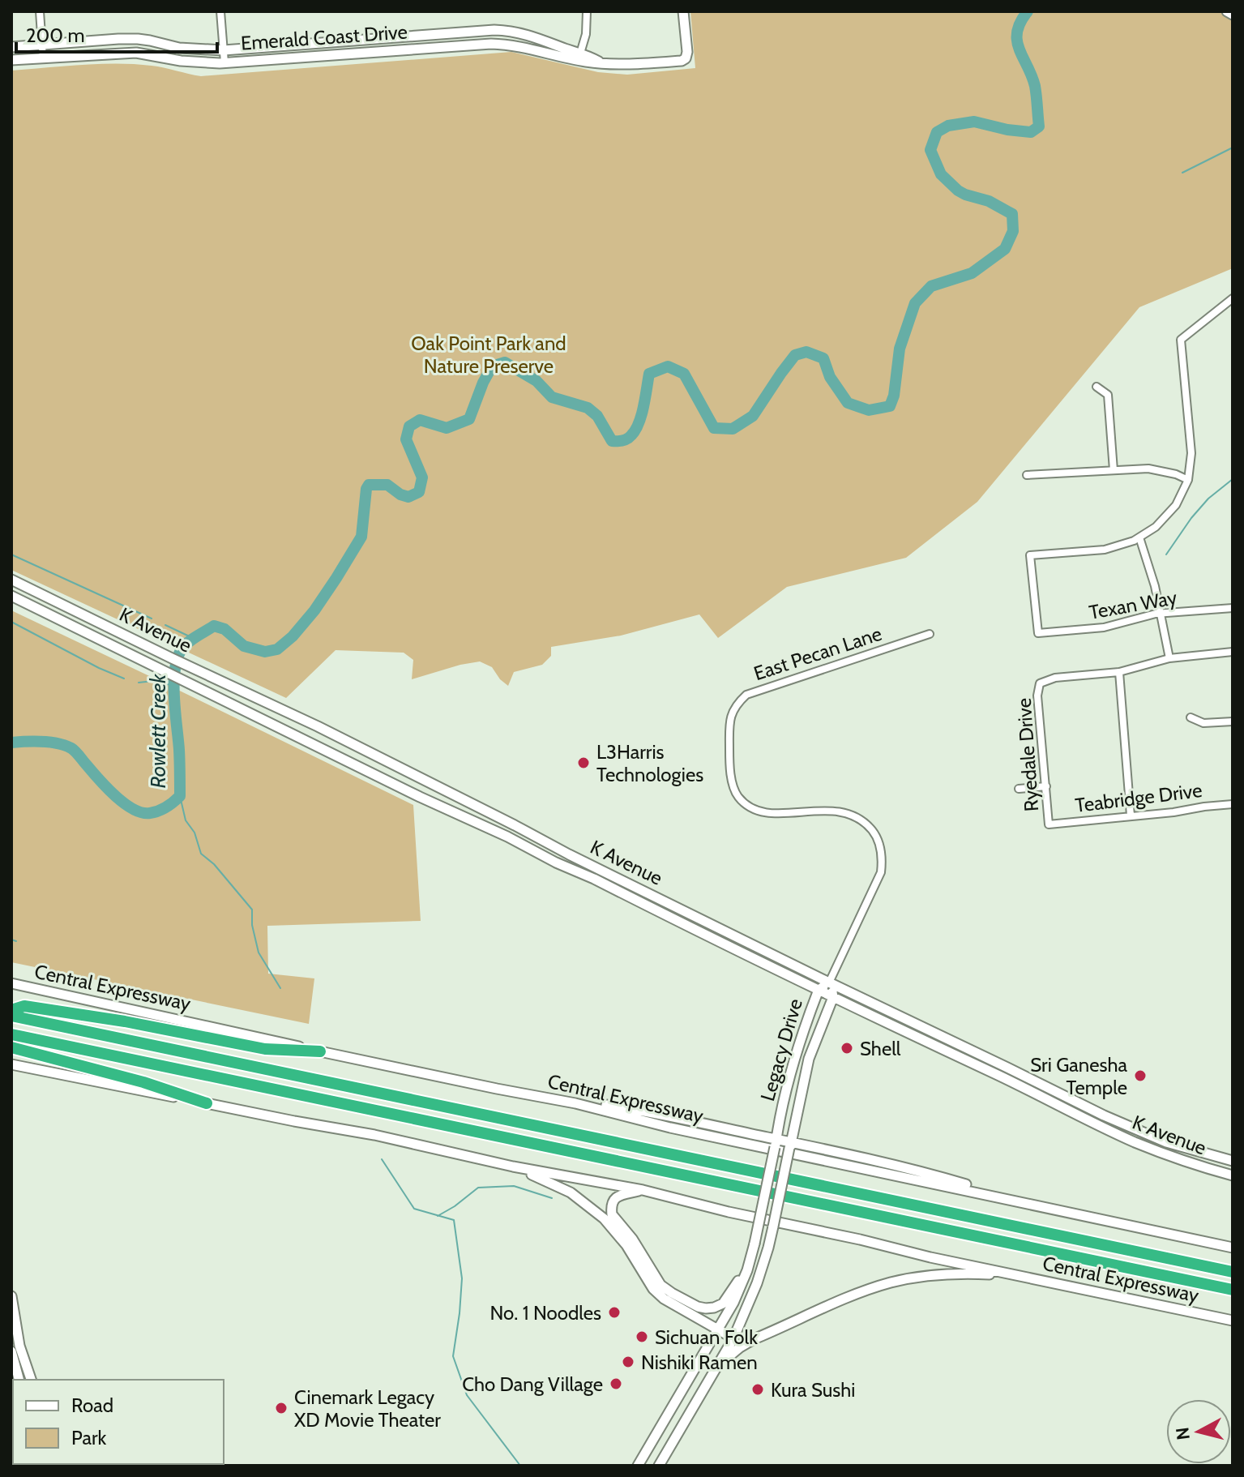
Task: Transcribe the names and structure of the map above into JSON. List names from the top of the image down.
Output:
{
  "streets": {
    "highway": ["Central Expressway"],
    "main road": ["Emerald Coast Drive", "K Avenue", "Legacy Drive"],
    "street": [
      "Texan Way",
      "East Pecan Lane",
      "Ryedale Drive",
      "Teabridge Drive"
    ]
  },
  "crossings": [
    ["K Avenue", "East Pecan Lane"],
    ["K Avenue", "Legacy Drive"],
    ["East Pecan Lane", "Legacy Drive"],
    ["Ryedale Drive", "Teabridge Drive"]
  ],
  "water": ["Rowlett Creek"],
  "parks": ["Oak Point Park and Nature Preserve"],
  "places": [
    "L3Harris Technologies",
    "Shell",
    "Sri Ganesha Temple",
    "No. 1 Noodles",
    "Sichuan Folk",
    "Nishiki Ramen",
    "Cho Dang Village",
    "Kura Sushi",
    "Cinemark Legacy XD Movie Theater"
  ],
  "legend": ["Road", "Park"],
  "scale_bar": "200 m",
  "north": "left"
}
